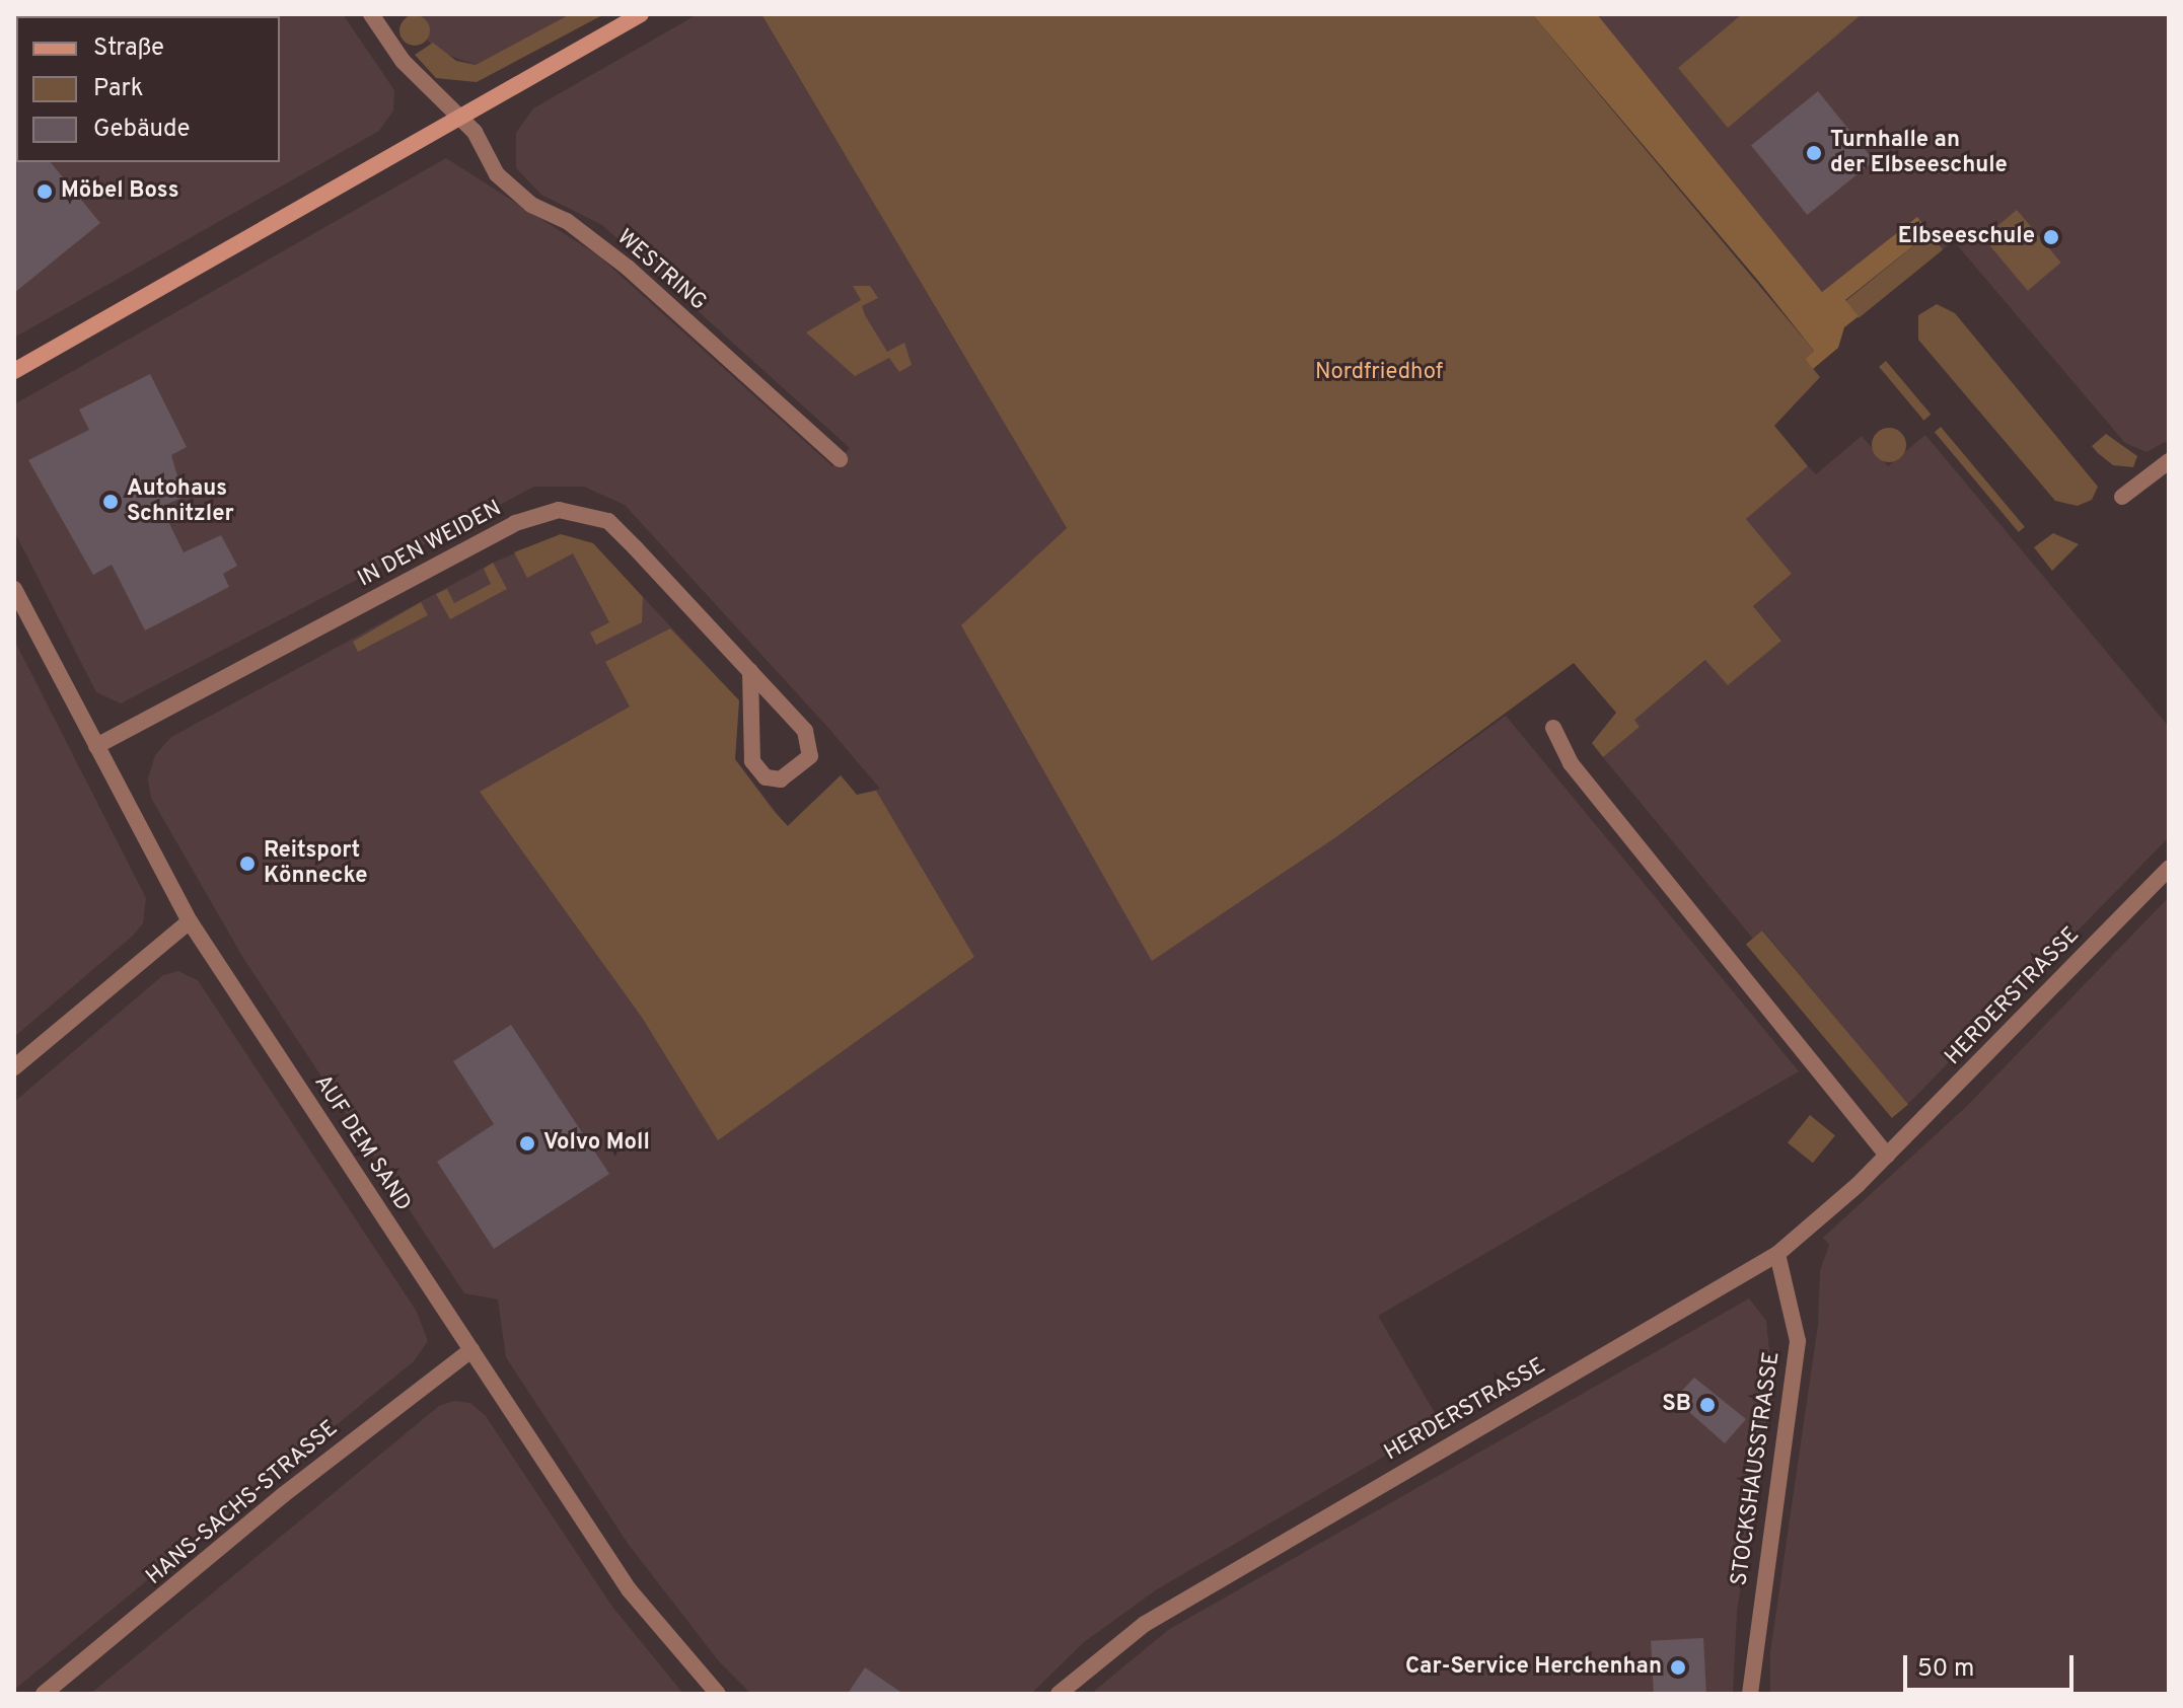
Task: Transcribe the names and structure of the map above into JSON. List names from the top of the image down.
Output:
{
  "streets": {
    "street": [
      "WESTRING",
      "IN DEN WEIDEN",
      "HERDERSTRASSE",
      "AUF DEM SAND",
      "STOCKSHAUSSTRASSE",
      "HANS-SACHS-STRASSE"
    ]
  },
  "crossings": [
    ["IN DEN WEIDEN", "AUF DEM SAND"],
    ["HERDERSTRASSE", "STOCKSHAUSSTRASSE"],
    ["AUF DEM SAND", "HANS-SACHS-STRASSE"]
  ],
  "parks": ["Nordfriedhof"],
  "places": [
    "Turnhalle an der Elbseeschule",
    "Möbel Boss",
    "Elbseeschule",
    "Autohaus Schnitzler",
    "Reitsport Könnecke",
    "Volvo Moll",
    "SB",
    "Car-Service Herchenhan"
  ],
  "legend": ["Straße", "Park", "Gebäude"],
  "scale_bar": "50 m"
}
